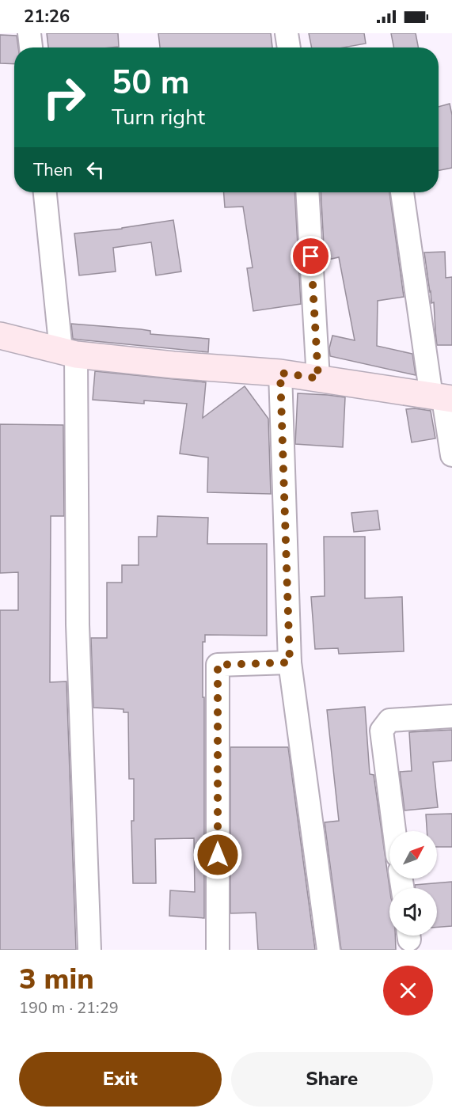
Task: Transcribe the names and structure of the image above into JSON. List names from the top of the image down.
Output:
{
  "north": "top right",
  "page": {
    "status": "21:26",
    "turn": ["50 m", "Turn right"],
    "then": "Then",
    "heading": ["3 min", "190 m · 21:29"],
    "buttons": ["Exit", "Share"]
  }
}
